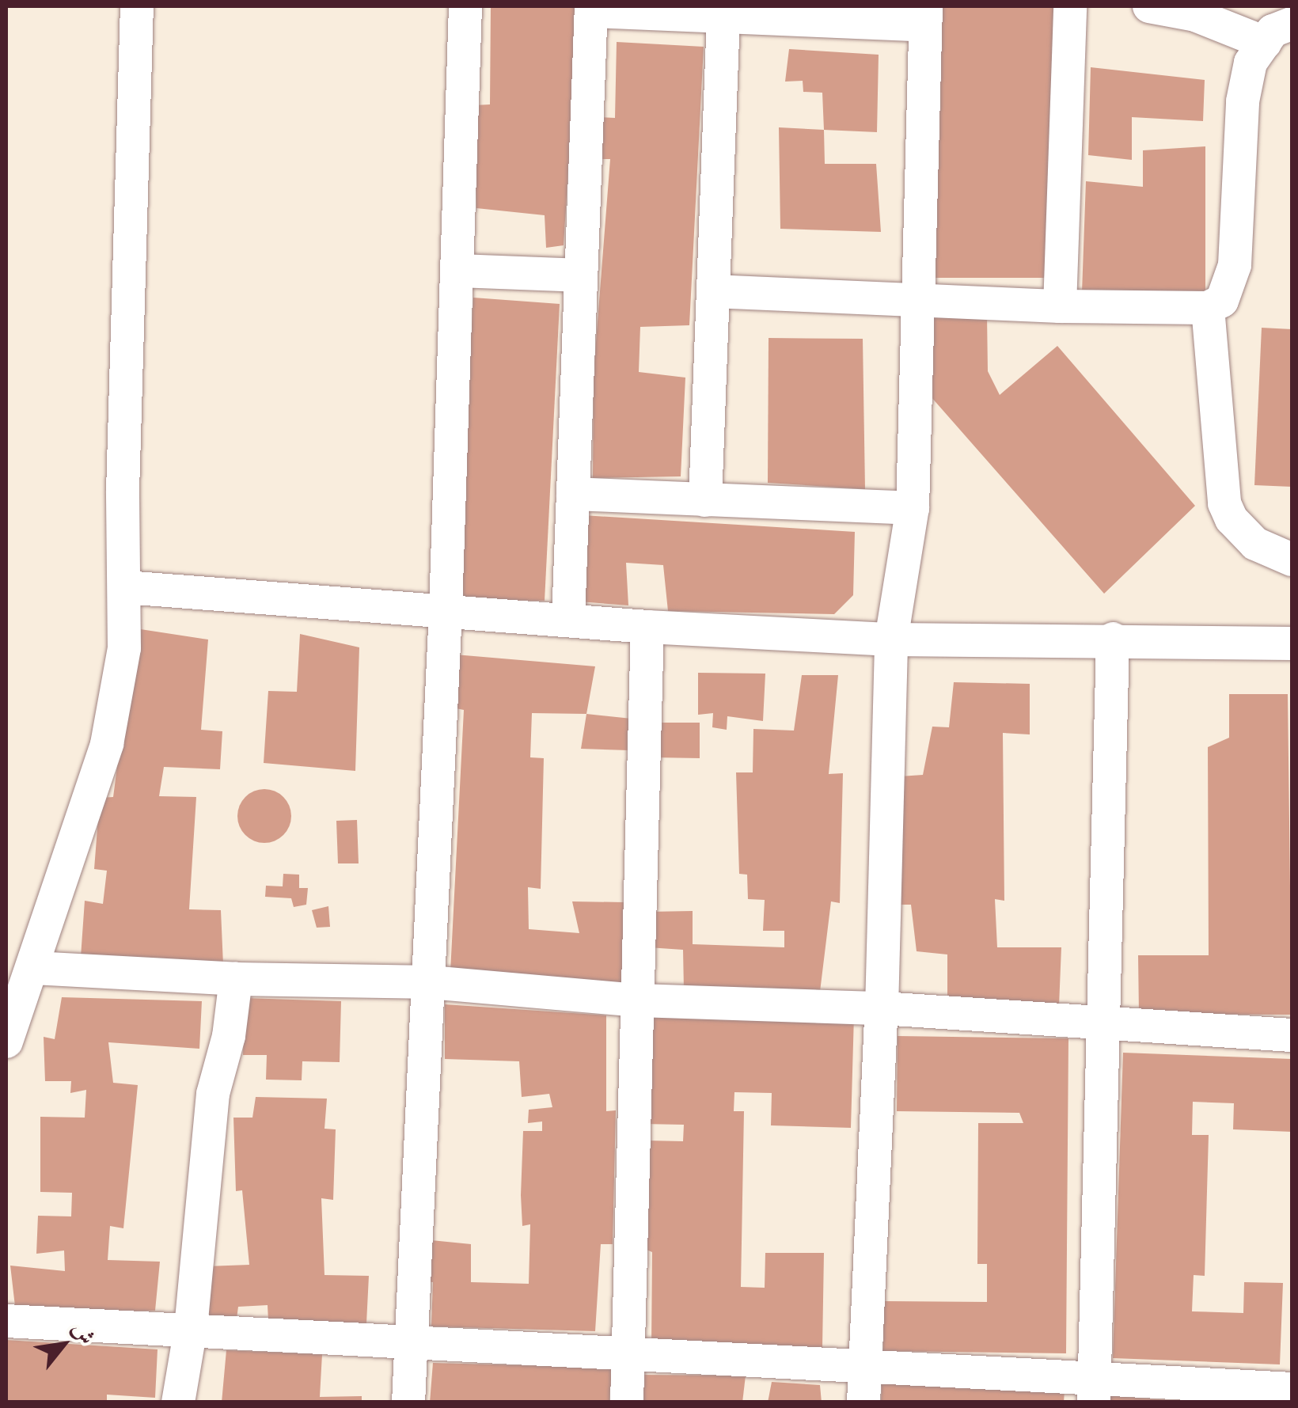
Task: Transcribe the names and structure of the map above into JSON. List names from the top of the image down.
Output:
{
  "north": "top right"
}
